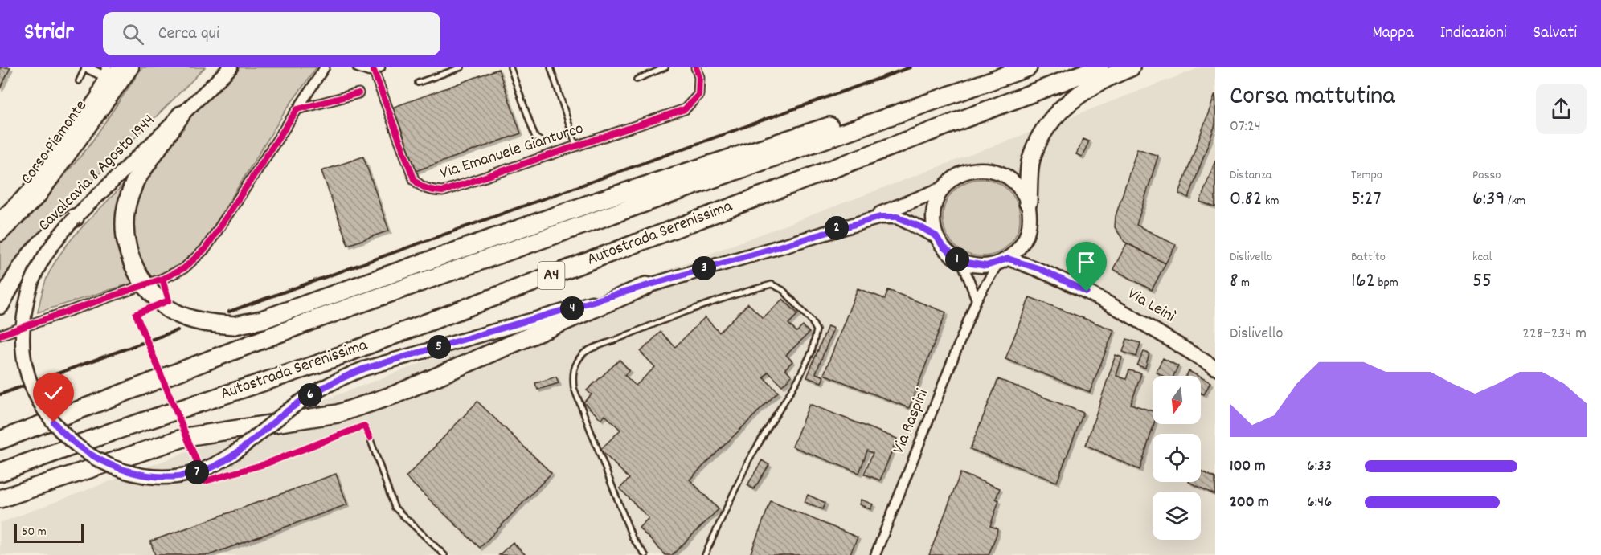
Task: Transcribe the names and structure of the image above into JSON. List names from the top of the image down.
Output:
{
  "streets": {
    "highway": ["Autostrada Serenissima", "A4"],
    "main road": ["Corso Piemonte", "Cavalcavia 8 Agosto 1944", "Via Leinì"],
    "street": ["Via Emanuele Gianturco", "Via Raspini"]
  },
  "crossings": [
    ["Cavalcavia 8 Agosto 1944", "Via Leinì"],
    ["Cavalcavia 8 Agosto 1944", "Via Raspini"],
    ["Via Leinì", "Via Raspini"]
  ],
  "scale_bar": "50 m",
  "north": "bottom",
  "page": {
    "header": "Stridr",
    "search": "Cerca qui",
    "nav": ["Mappa", "Indicazioni", "Salvati"],
    "heading": ["Corsa mattutina", "07:24"],
    "stats": [
      ["Distanza", "0.82 km"],
      ["Tempo", "5:27"],
      ["Passo", "6:39 /km"],
      ["Dislivello", "8 m"],
      ["Battito", "162 bpm"],
      ["kcal", "55"]
    ],
    "pins": [
      "2",
      "1",
      "3",
      "4",
      "5",
      "6",
      "7"
    ],
    "chart": ["Dislivello", "228–234 m"],
    "list": [
      {
        "name": "100 m",
        "note": "6:33"
      },
      {
        "name": "200 m",
        "note": "6:46"
      }
    ],
    "scale": "50 m"
  }
}
